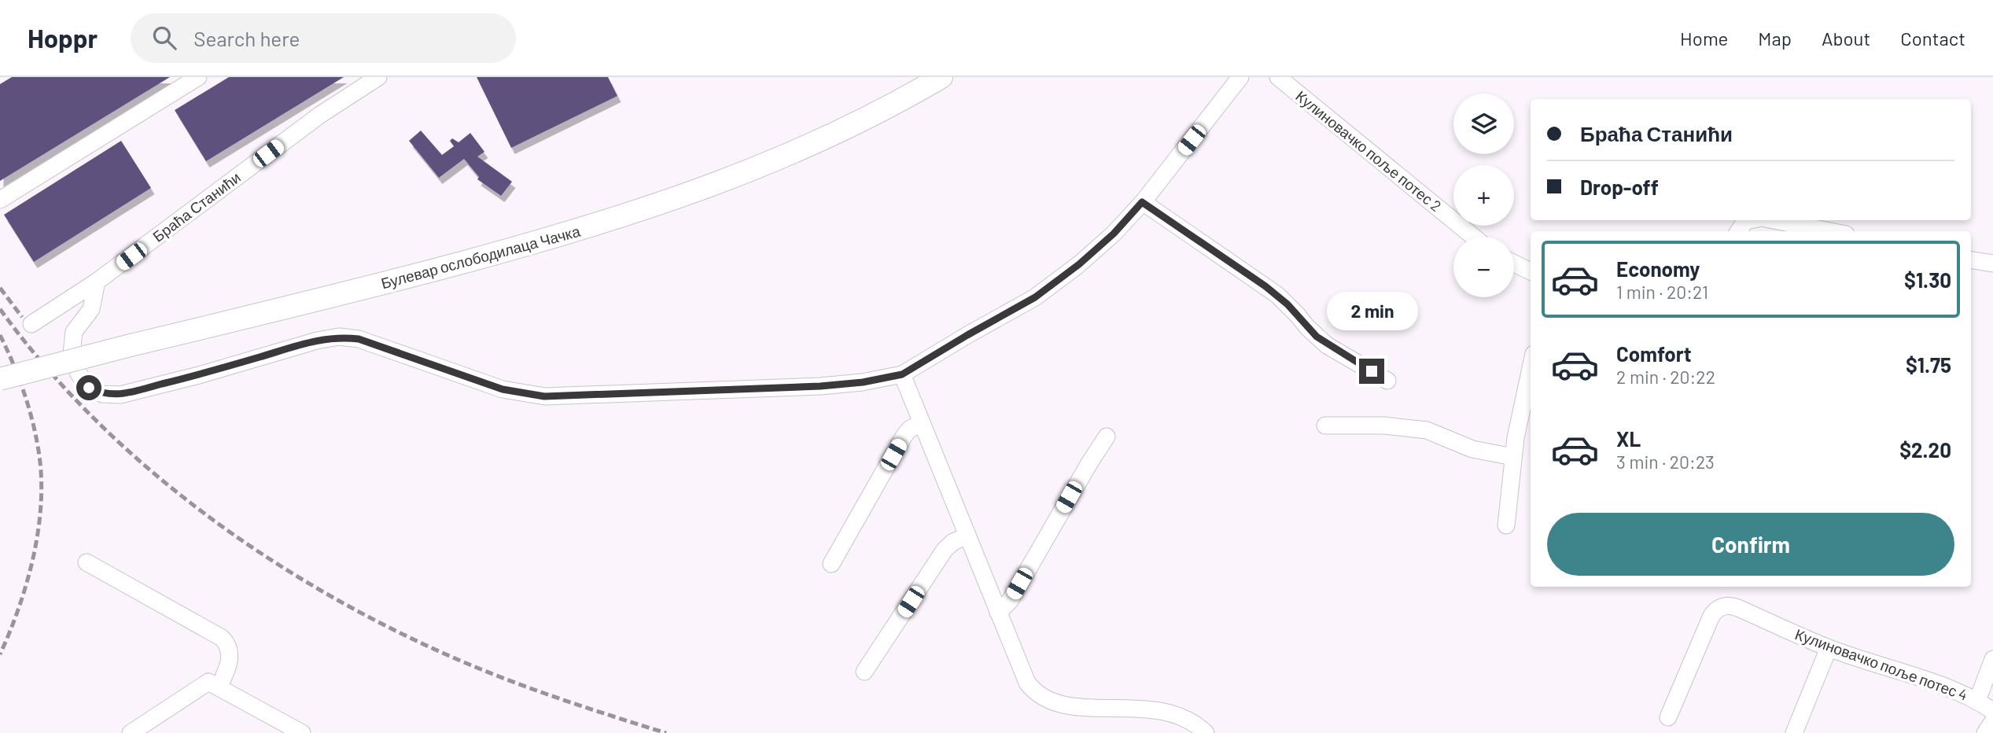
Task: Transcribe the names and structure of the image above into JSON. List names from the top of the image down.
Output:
{
  "streets": {
    "main road": ["Булевар ослободилаца Чачка"],
    "street": ["Кулиновачко поље потес 2", "Браћа Станићи", "Кулиновачко поље потес 4"]
  },
  "page": {
    "header": "Hoppr",
    "search": "Search here",
    "nav": [
      "Home",
      "Map",
      "About",
      "Contact"
    ],
    "map_buttons": ["+", "−"],
    "banner": ["Браћа Станићи", "Drop-off"],
    "list": [
      {
        "name": "Economy",
        "note": "1 min · 20:21",
        "value": "$1.30"
      },
      {
        "name": "Comfort",
        "note": "2 min · 20:22",
        "value": "$1.75"
      },
      {
        "name": "XL",
        "note": "3 min · 20:23",
        "value": "$2.20"
      }
    ],
    "bubble": "2 min",
    "buttons": "Confirm"
  }
}
